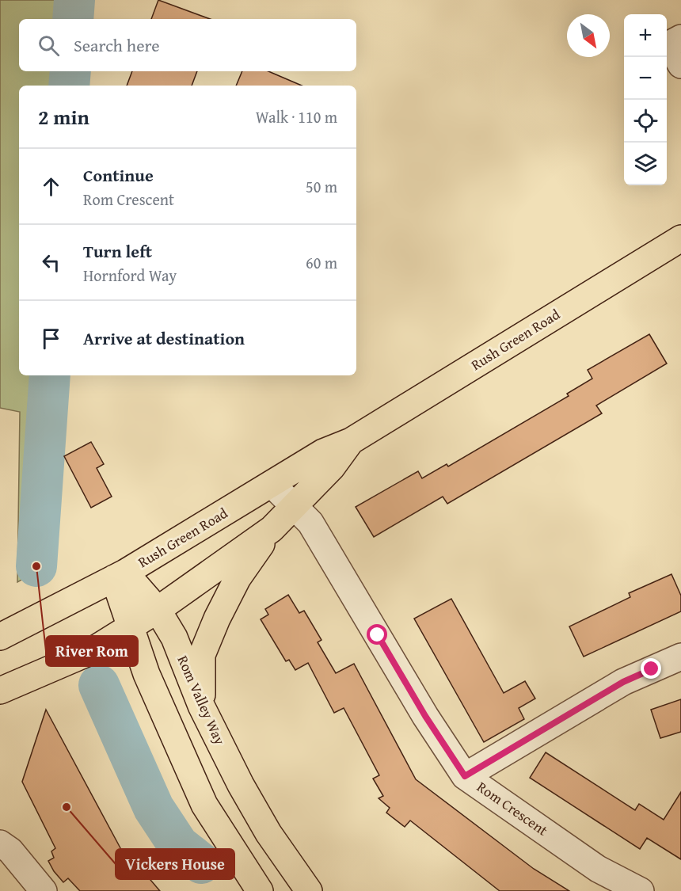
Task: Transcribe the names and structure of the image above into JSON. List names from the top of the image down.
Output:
{
  "streets": {
    "main road": ["Rush Green Road", "Rom Valley Way"],
    "street": ["Rom Crescent"]
  },
  "crossings": [
    ["Rush Green Road", "Rom Valley Way"],
    ["Rush Green Road", "Rom Crescent"]
  ],
  "places": ["River Rom", "Vickers House"],
  "north": "bottom right",
  "page": {
    "map_buttons": ["+", "−"],
    "search": "Search here",
    "heading": ["2 min", "Walk · 110 m"],
    "list": [
      ["Continue", "Rom Crescent", "50 m"],
      ["Turn left", "Hornford Way", "60 m"],
      "Arrive at destination"
    ]
  }
}
